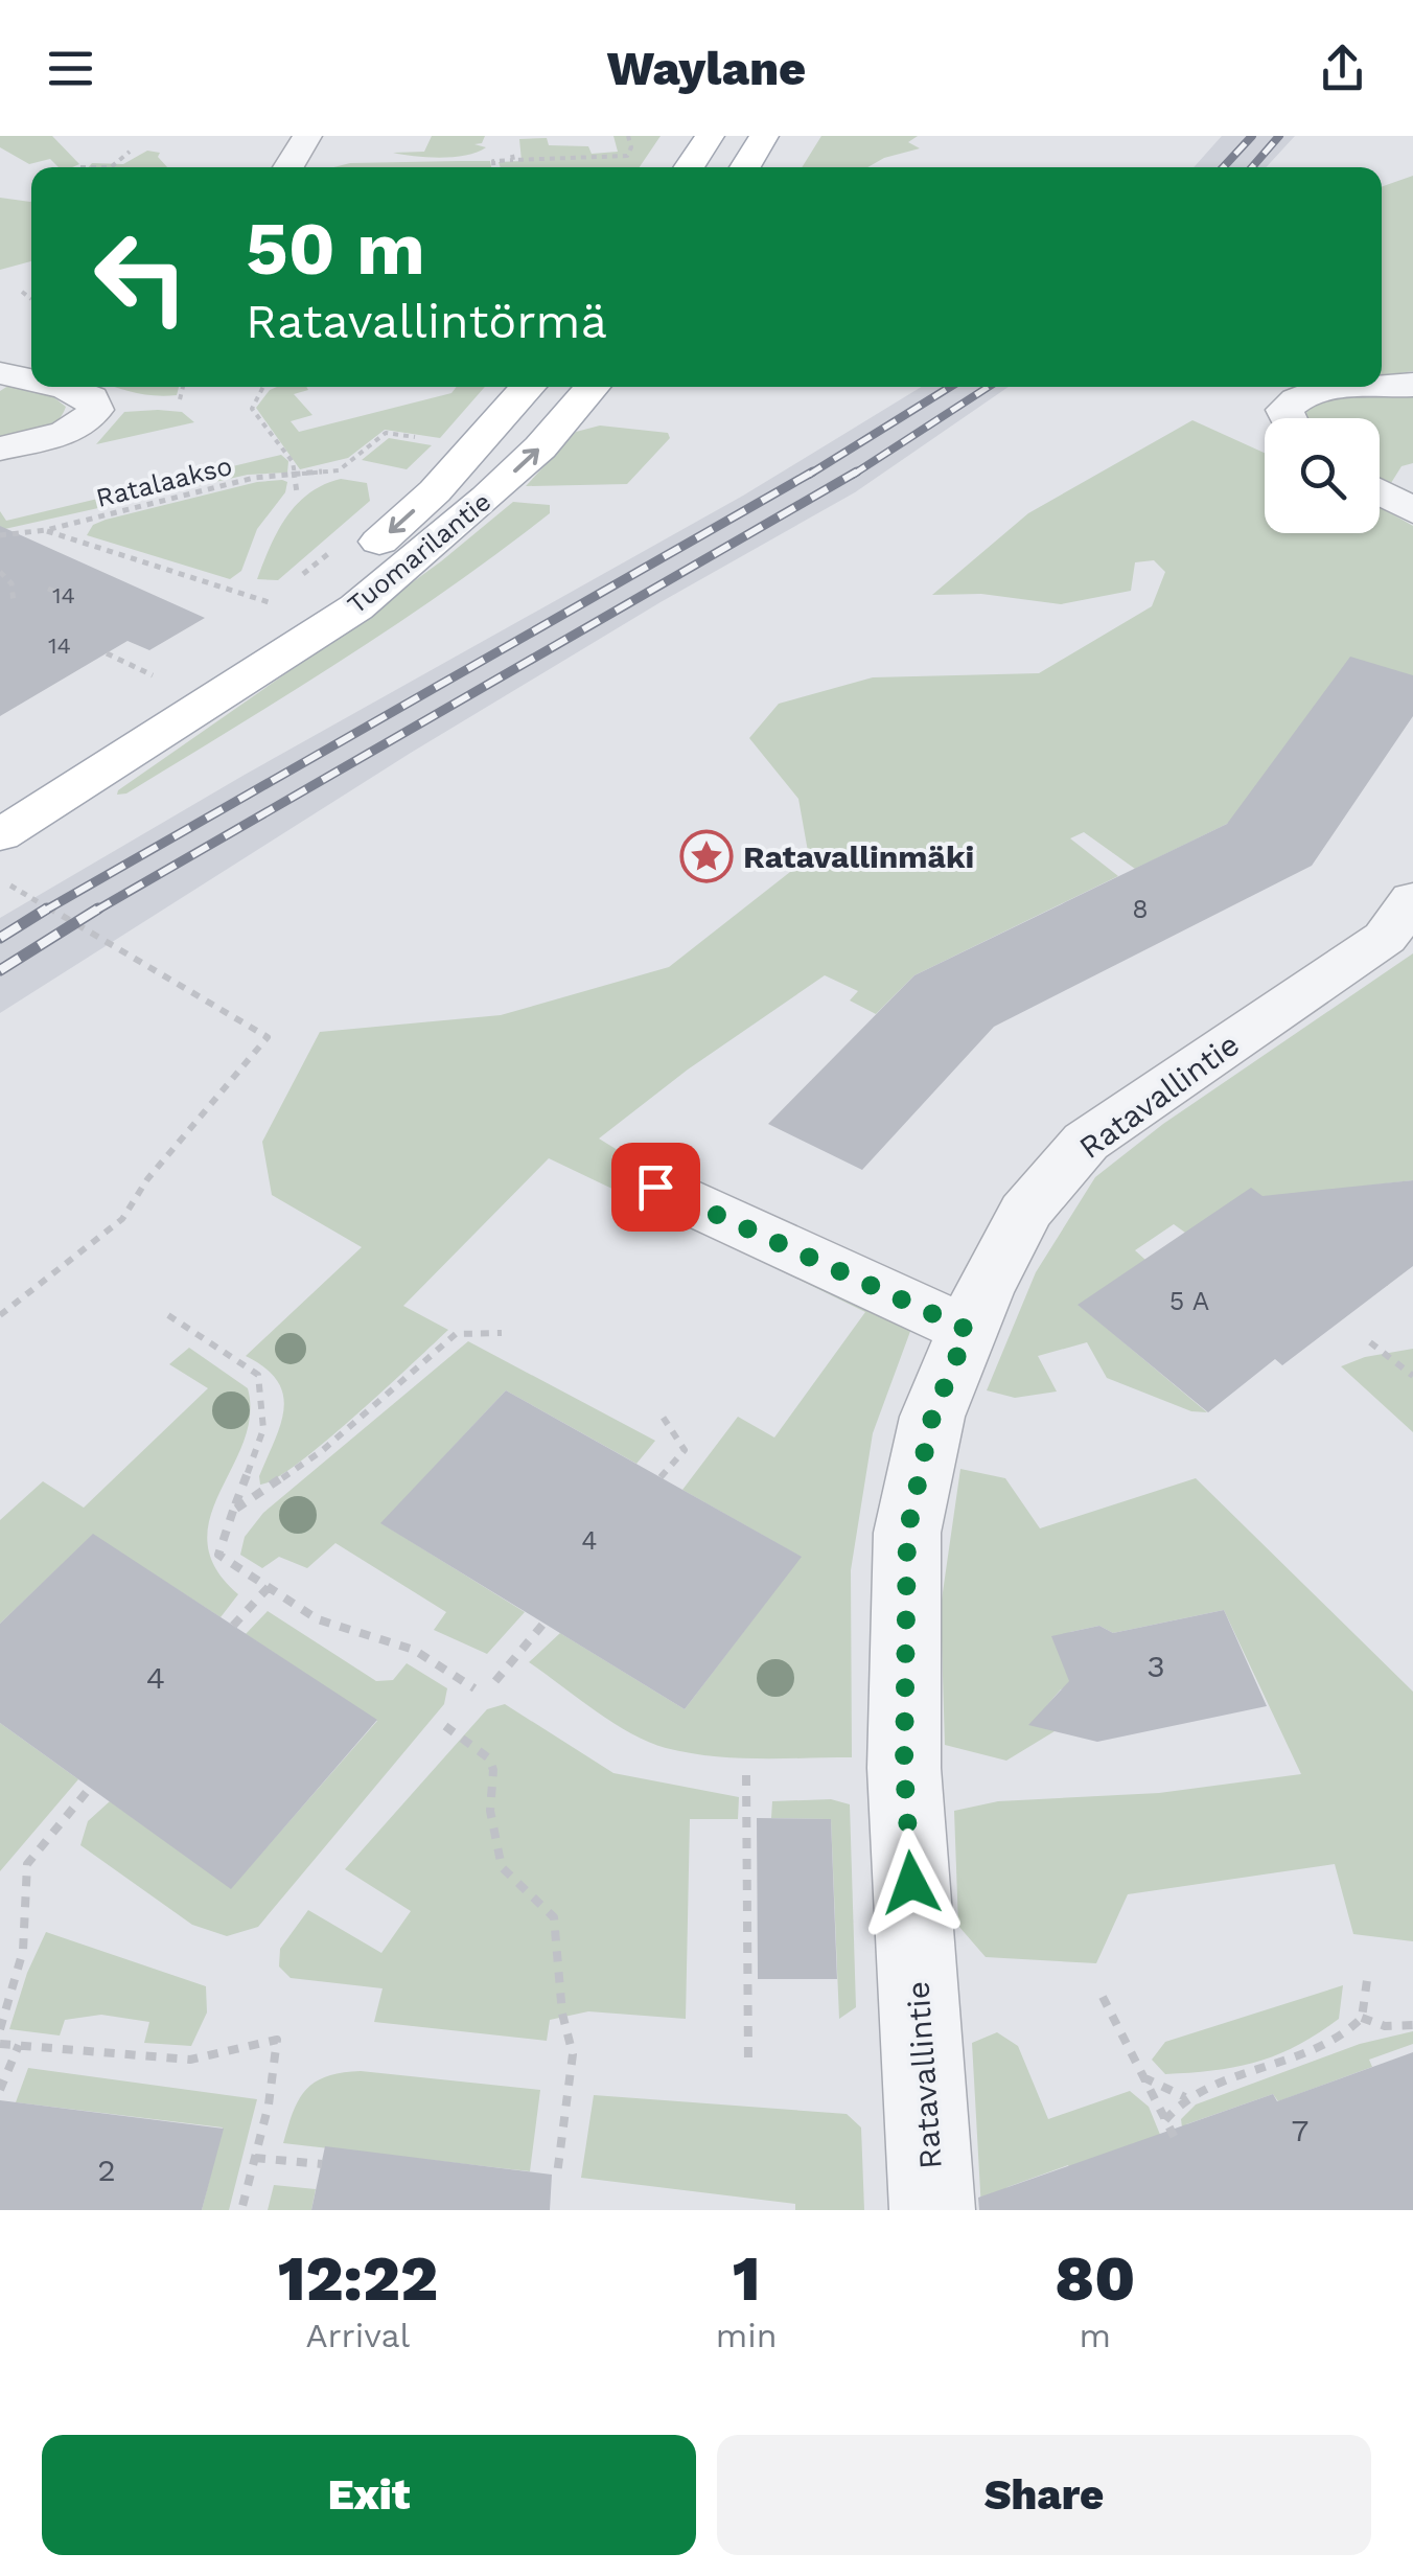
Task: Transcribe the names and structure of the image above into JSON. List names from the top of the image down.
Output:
{
  "streets": {
    "main road": ["Tuomarilantie"],
    "street": ["Ratavallintie"],
    "path": ["Ratalaakso"]
  },
  "places": {
    "place": ["Ratavallinmäki"]
  },
  "house_numbers": [
    "14",
    "14",
    "8",
    "5 A",
    "4",
    "3",
    "4",
    "7",
    "2"
  ],
  "page": {
    "header": "Waylane",
    "turn": ["50 m", "Ratavallintörmä"],
    "eta": [
      "12:22",
      "Arrival",
      "1",
      "min",
      "80",
      "m"
    ],
    "buttons": ["Exit", "Share"]
  }
}
